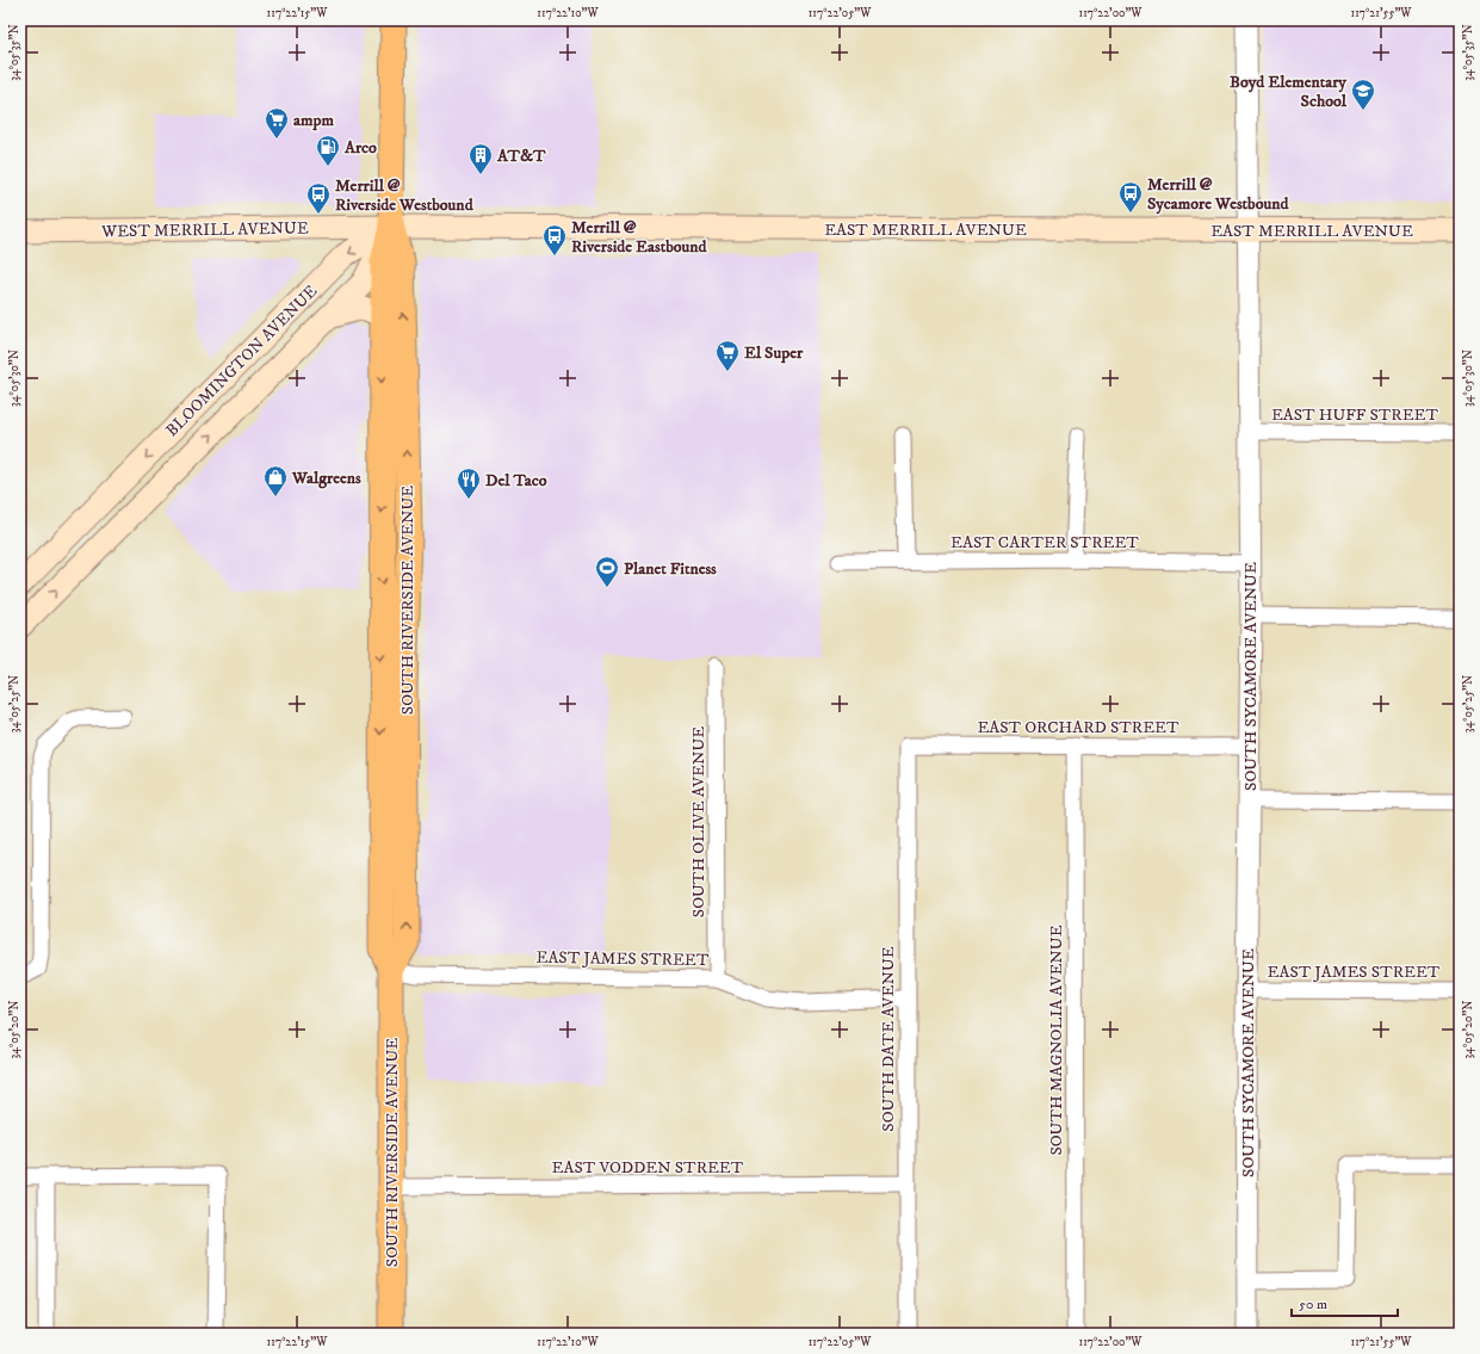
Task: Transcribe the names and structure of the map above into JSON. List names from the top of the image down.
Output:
{
  "streets": {
    "main road": [
      "WEST MERRILL AVENUE",
      "EAST MERRILL AVENUE",
      "BLOOMINGTON AVENUE",
      "SOUTH RIVERSIDE AVENUE"
    ],
    "street": [
      "EAST HUFF STREET",
      "EAST CARTER STREET",
      "SOUTH SYCAMORE AVENUE",
      "EAST ORCHARD STREET",
      "SOUTH OLIVE AVENUE",
      "EAST JAMES STREET",
      "SOUTH DATE AVENUE",
      "SOUTH MAGNOLIA AVENUE",
      "EAST VODDEN STREET"
    ]
  },
  "crossings": [
    ["WEST MERRILL AVENUE", "EAST MERRILL AVENUE"],
    ["WEST MERRILL AVENUE", "BLOOMINGTON AVENUE"],
    ["WEST MERRILL AVENUE", "SOUTH RIVERSIDE AVENUE"],
    ["EAST MERRILL AVENUE", "BLOOMINGTON AVENUE"],
    ["EAST MERRILL AVENUE", "SOUTH RIVERSIDE AVENUE"],
    ["EAST MERRILL AVENUE", "SOUTH SYCAMORE AVENUE"],
    ["BLOOMINGTON AVENUE", "SOUTH RIVERSIDE AVENUE"],
    ["EAST HUFF STREET", "SOUTH SYCAMORE AVENUE"],
    ["EAST CARTER STREET", "SOUTH SYCAMORE AVENUE"],
    ["SOUTH RIVERSIDE AVENUE", "EAST JAMES STREET"],
    ["SOUTH RIVERSIDE AVENUE", "EAST VODDEN STREET"],
    ["SOUTH SYCAMORE AVENUE", "EAST ORCHARD STREET"],
    ["SOUTH SYCAMORE AVENUE", "EAST JAMES STREET"],
    ["EAST ORCHARD STREET", "SOUTH DATE AVENUE"],
    ["EAST ORCHARD STREET", "SOUTH MAGNOLIA AVENUE"],
    ["SOUTH OLIVE AVENUE", "EAST JAMES STREET"],
    ["EAST JAMES STREET", "SOUTH DATE AVENUE"],
    ["SOUTH DATE AVENUE", "EAST VODDEN STREET"]
  ],
  "places": {
    "school or university": ["Boyd Elementary School"],
    "supermarket": ["ampm", "El Super"],
    "fuel station": ["Arco"],
    "building": ["AT&T"],
    "bus stop": ["Merrill @ Sycamore Westbound", "Merrill @ Riverside Westbound", "Merrill @ Riverside Eastbound"],
    "shop": ["Walgreens"],
    "restaurant": ["Del Taco"],
    "sports": ["Planet Fitness"]
  },
  "scale_bar": "50 m",
  "coordinates": [
    "117°22'15\"W",
    "117°22'10\"W",
    "117°22'05\"W",
    "117°22'00\"W",
    "117°21'55\"W",
    "34°05'35\"N",
    "34°05'30\"N",
    "34°05'25\"N",
    "34°05'20\"N"
  ]
}
